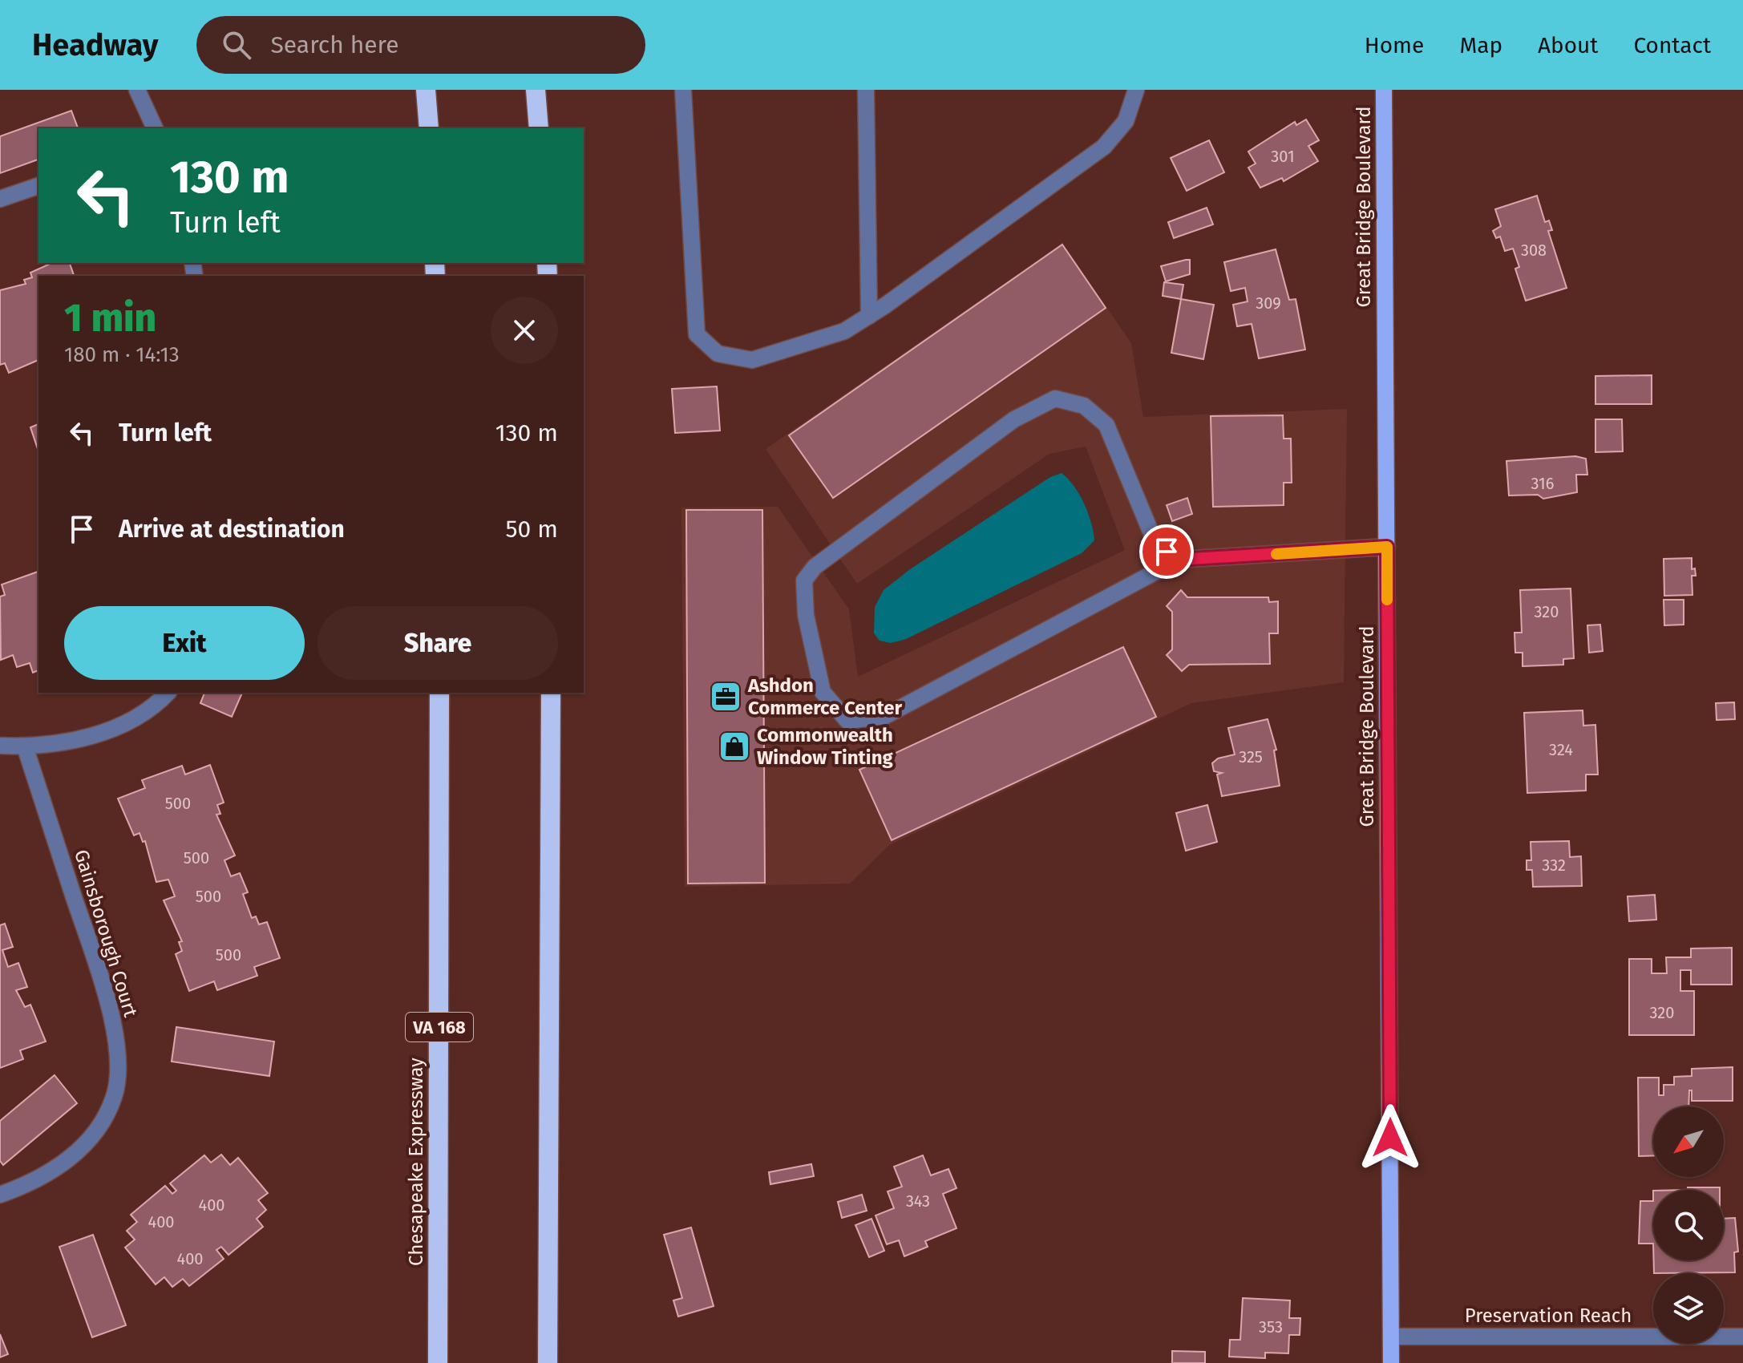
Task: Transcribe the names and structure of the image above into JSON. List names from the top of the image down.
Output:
{
  "streets": {
    "highway": ["VA 168", "Chesapeake Expressway"],
    "main road": ["Great Bridge Boulevard"],
    "street": ["Gainsborough Court", "Preservation Reach"]
  },
  "crossings": [
    ["Great Bridge Boulevard", "Preservation Reach"]
  ],
  "places": {
    "office": ["Ashdon Commerce Center"],
    "shop": ["Commonwealth Window Tinting"]
  },
  "house_numbers": [
    "301",
    "308",
    "309",
    "316",
    "320",
    "324",
    "325",
    "500",
    "500",
    "332",
    "500",
    "500",
    "320",
    "343",
    "400",
    "400",
    "400",
    "353"
  ],
  "north": "bottom left",
  "page": {
    "header": "Headway",
    "search": "Search here",
    "nav": [
      "Home",
      "Map",
      "About",
      "Contact"
    ],
    "turn": ["130 m", "Turn left"],
    "heading": ["1 min", "180 m · 14:13"],
    "list": [
      {
        "name": "Turn left",
        "value": "130 m"
      },
      {
        "name": "Arrive at destination",
        "value": "50 m"
      }
    ],
    "buttons": ["Exit", "Share"]
  }
}
